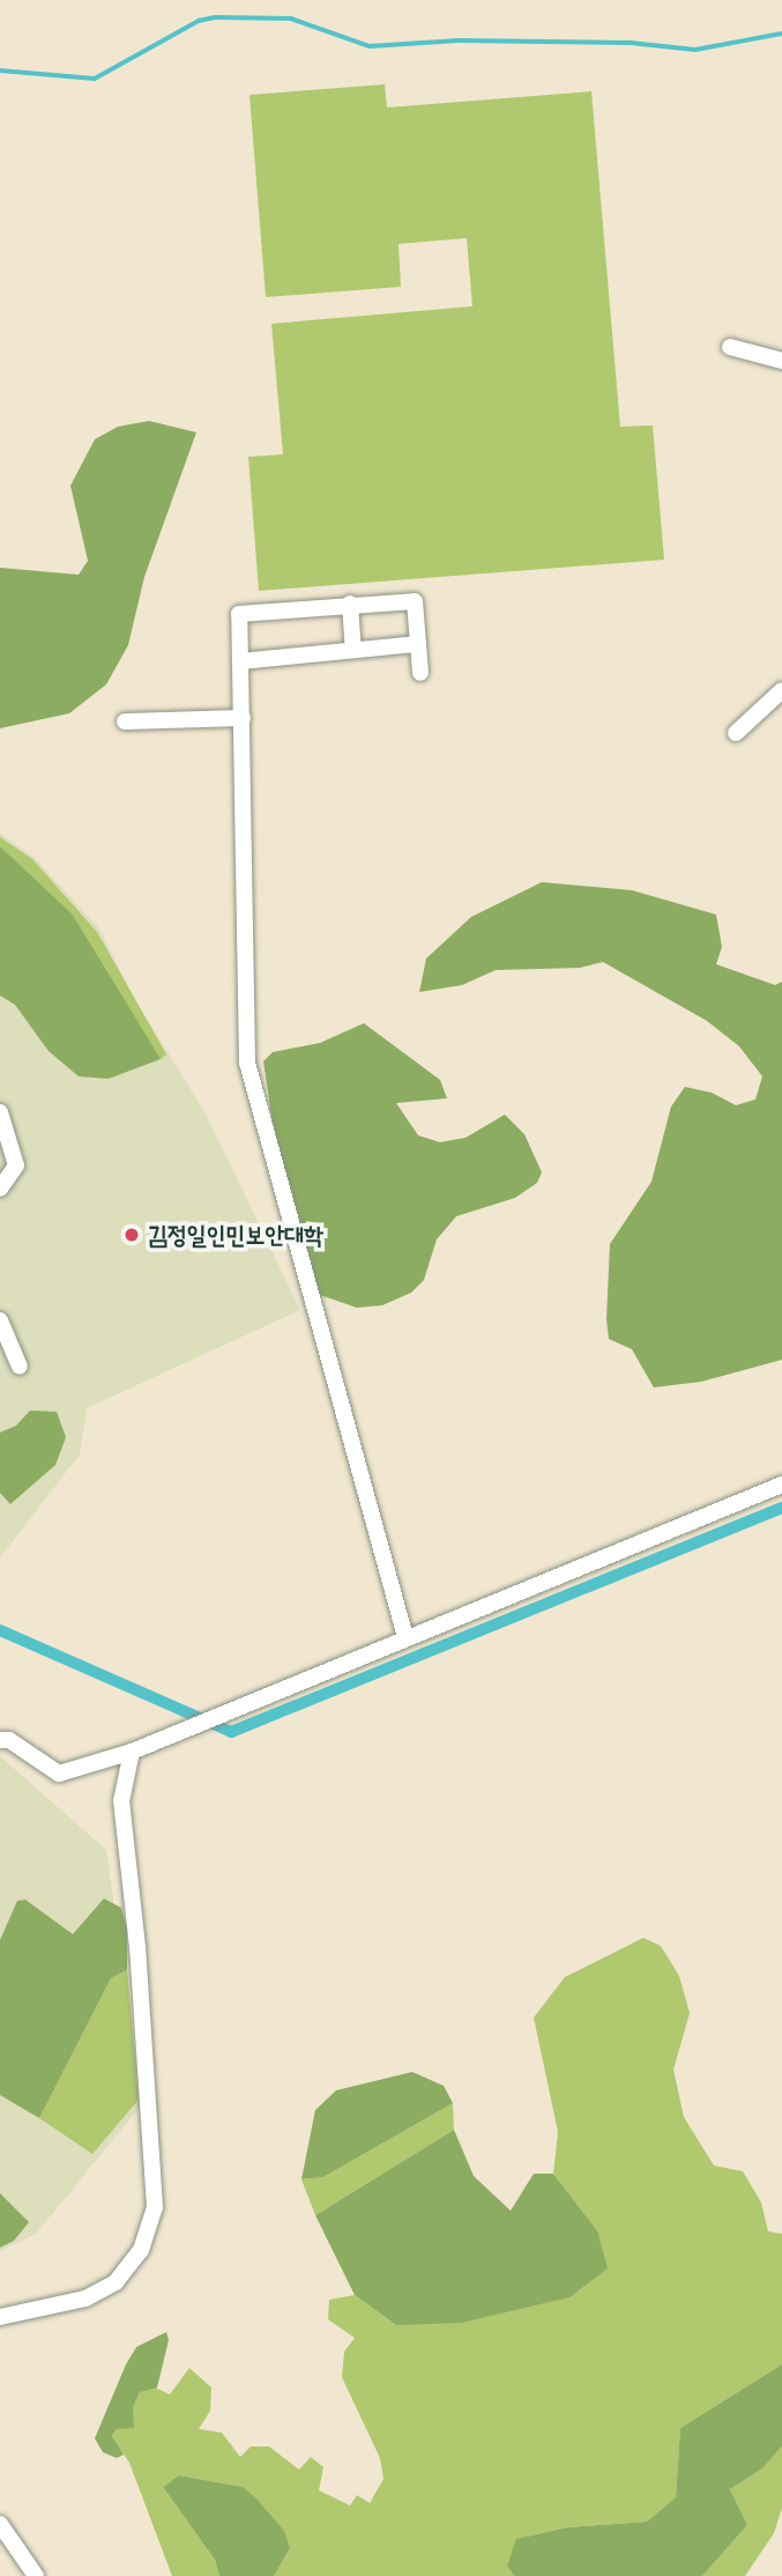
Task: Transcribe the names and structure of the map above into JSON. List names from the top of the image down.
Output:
{
  "places": ["김정일인민보안대학"]
}
